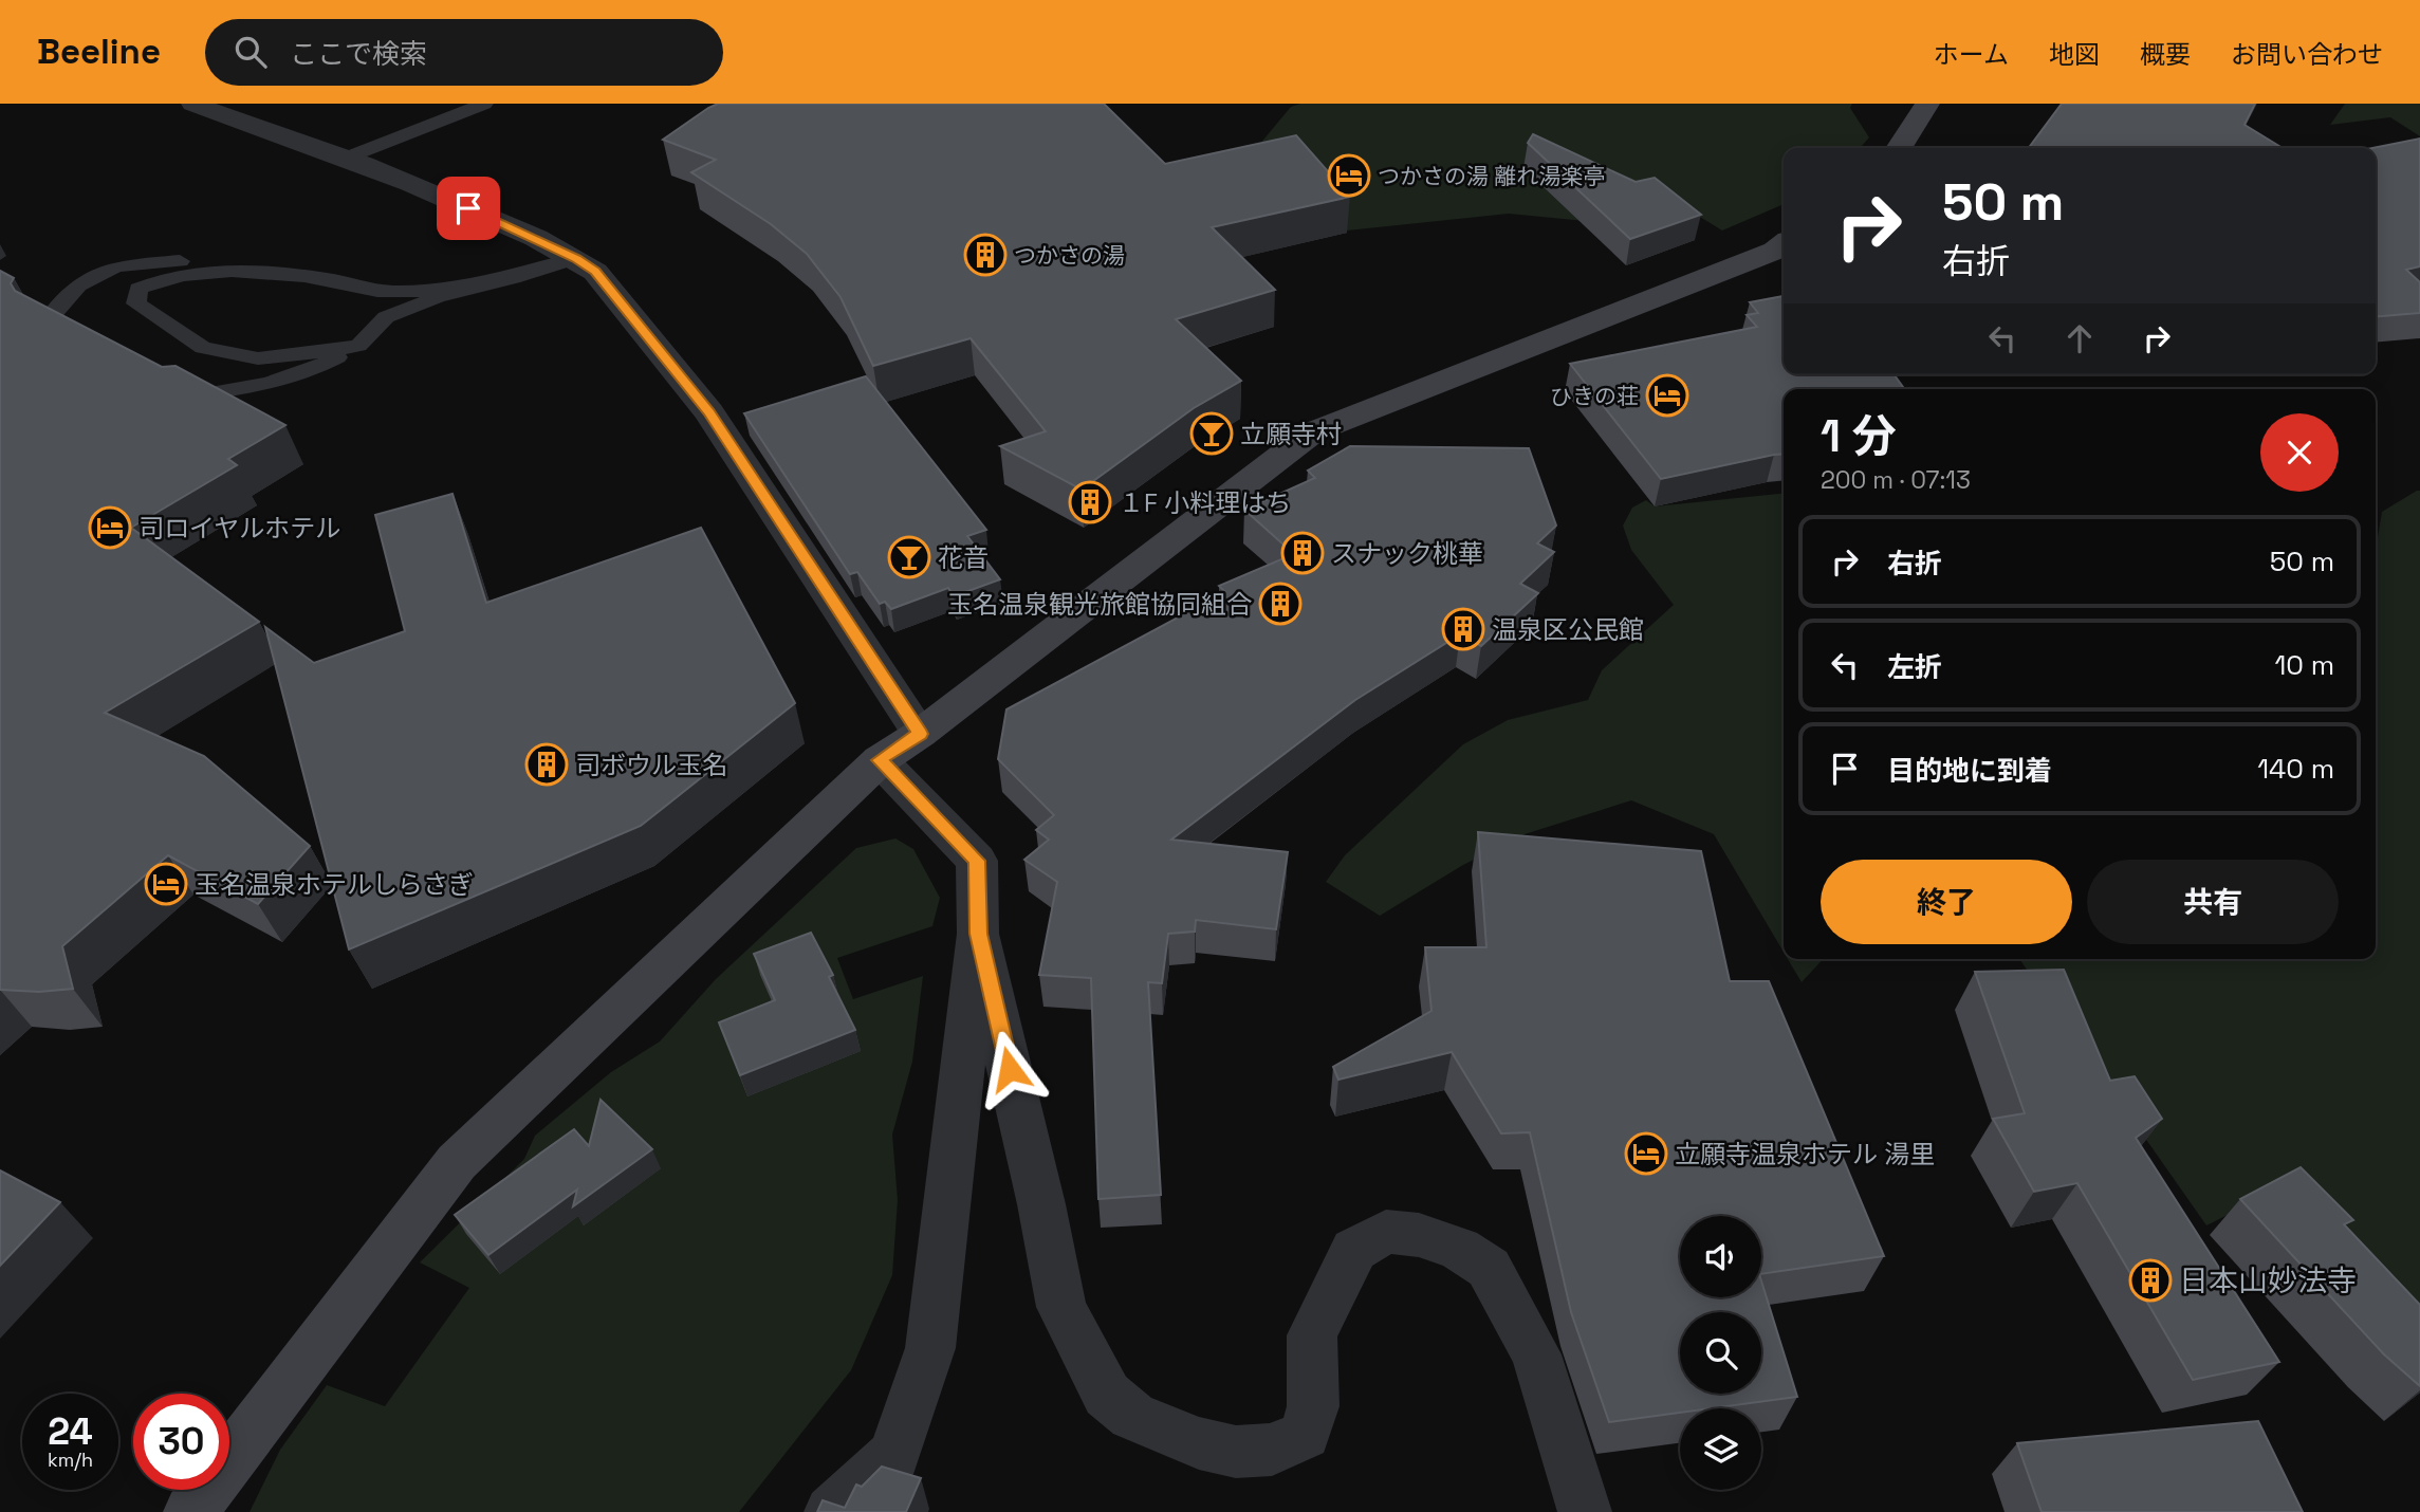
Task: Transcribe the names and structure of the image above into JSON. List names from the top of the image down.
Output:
{
  "places": {
    "hotel": [
      "つかさの湯 離れ湯楽亭",
      "ひきの荘",
      "司ロイヤルホテル",
      "玉名温泉ホテルしらさぎ",
      "立願寺温泉ホテル 湯里"
    ],
    "building": [
      "つかさの湯",
      "１F 小料理はち",
      "スナック桃華",
      "玉名温泉観光旅館協同組合",
      "温泉区公民館",
      "司ボウル玉名",
      "日本山妙法寺"
    ],
    "bar": ["立願寺村", "花音"]
  },
  "page": {
    "header": "Beeline",
    "search": "ここで検索",
    "nav": [
      "ホーム",
      "地図",
      "概要",
      "お問い合わせ"
    ],
    "turn": ["50 m", "右折"],
    "heading": ["1 分", "200 m · 07:13"],
    "list": [
      {
        "name": "右折",
        "value": "50 m"
      },
      {
        "name": "左折",
        "value": "10 m"
      },
      {
        "name": "目的地に到着",
        "value": "140 m"
      }
    ],
    "buttons": ["終了", "共有"],
    "speed": "24 km/h",
    "limit": "30"
  }
}
